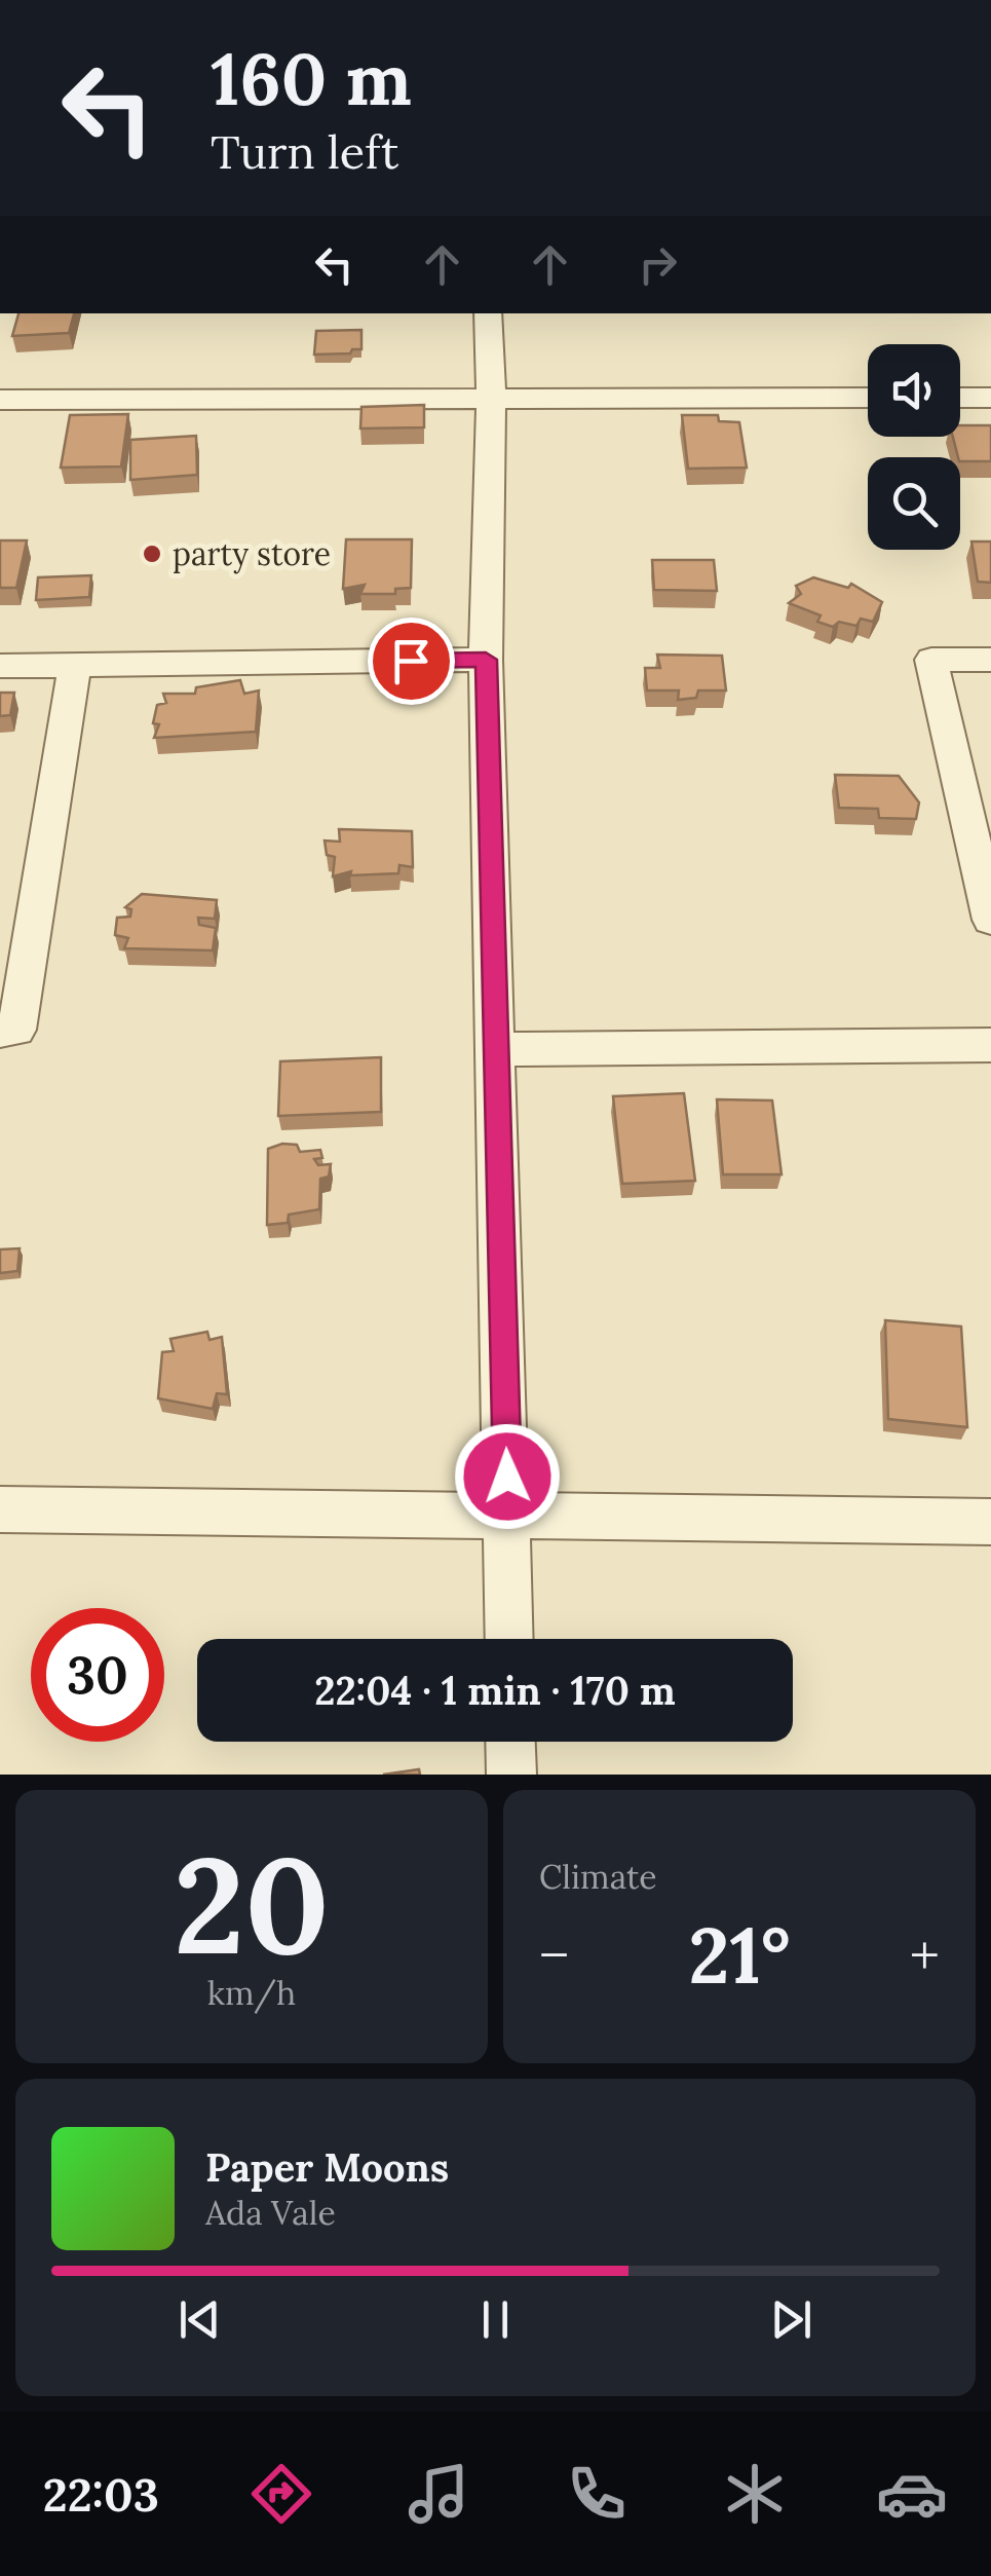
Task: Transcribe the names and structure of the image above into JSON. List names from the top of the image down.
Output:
{
  "places": ["party store"],
  "page": {
    "turn": ["160 m", "Turn left"],
    "limit": "30",
    "trip": "22:04 · 1 min · 170 m",
    "tile": [
      ["20", "km/h"],
      "Climate"
    ],
    "heat": ["−", "21°", "+"],
    "song": ["Paper Moons", "Ada Vale"],
    "tabs": "22:03"
  }
}
